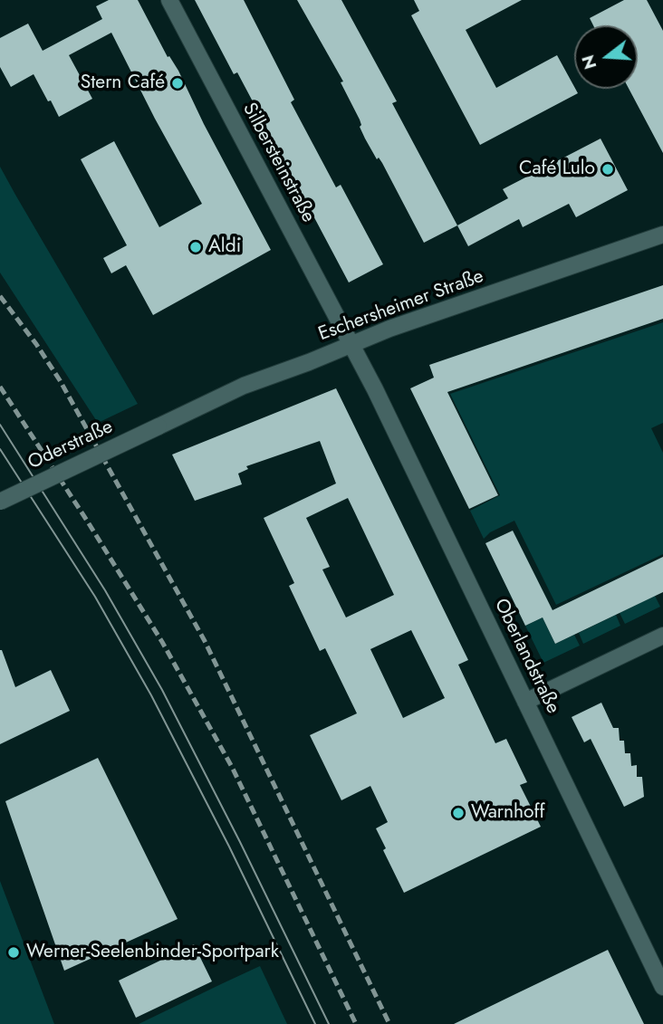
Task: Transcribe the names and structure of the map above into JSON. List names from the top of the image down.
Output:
{
  "streets": {
    "street": [
      "Silbersteinstraße",
      "Eschersheimer Straße",
      "Oderstraße",
      "Oberlandstraße"
    ]
  },
  "crossings": [
    ["Silbersteinstraße", "Eschersheimer Straße"],
    ["Silbersteinstraße", "Oberlandstraße"],
    ["Eschersheimer Straße", "Oderstraße"],
    ["Eschersheimer Straße", "Oberlandstraße"]
  ],
  "places": [
    "Stern Café",
    "Café Lulo",
    "Aldi",
    "Warnhoff",
    "Werner-Seelenbinder-Sportpark"
  ],
  "north": "left"
}
